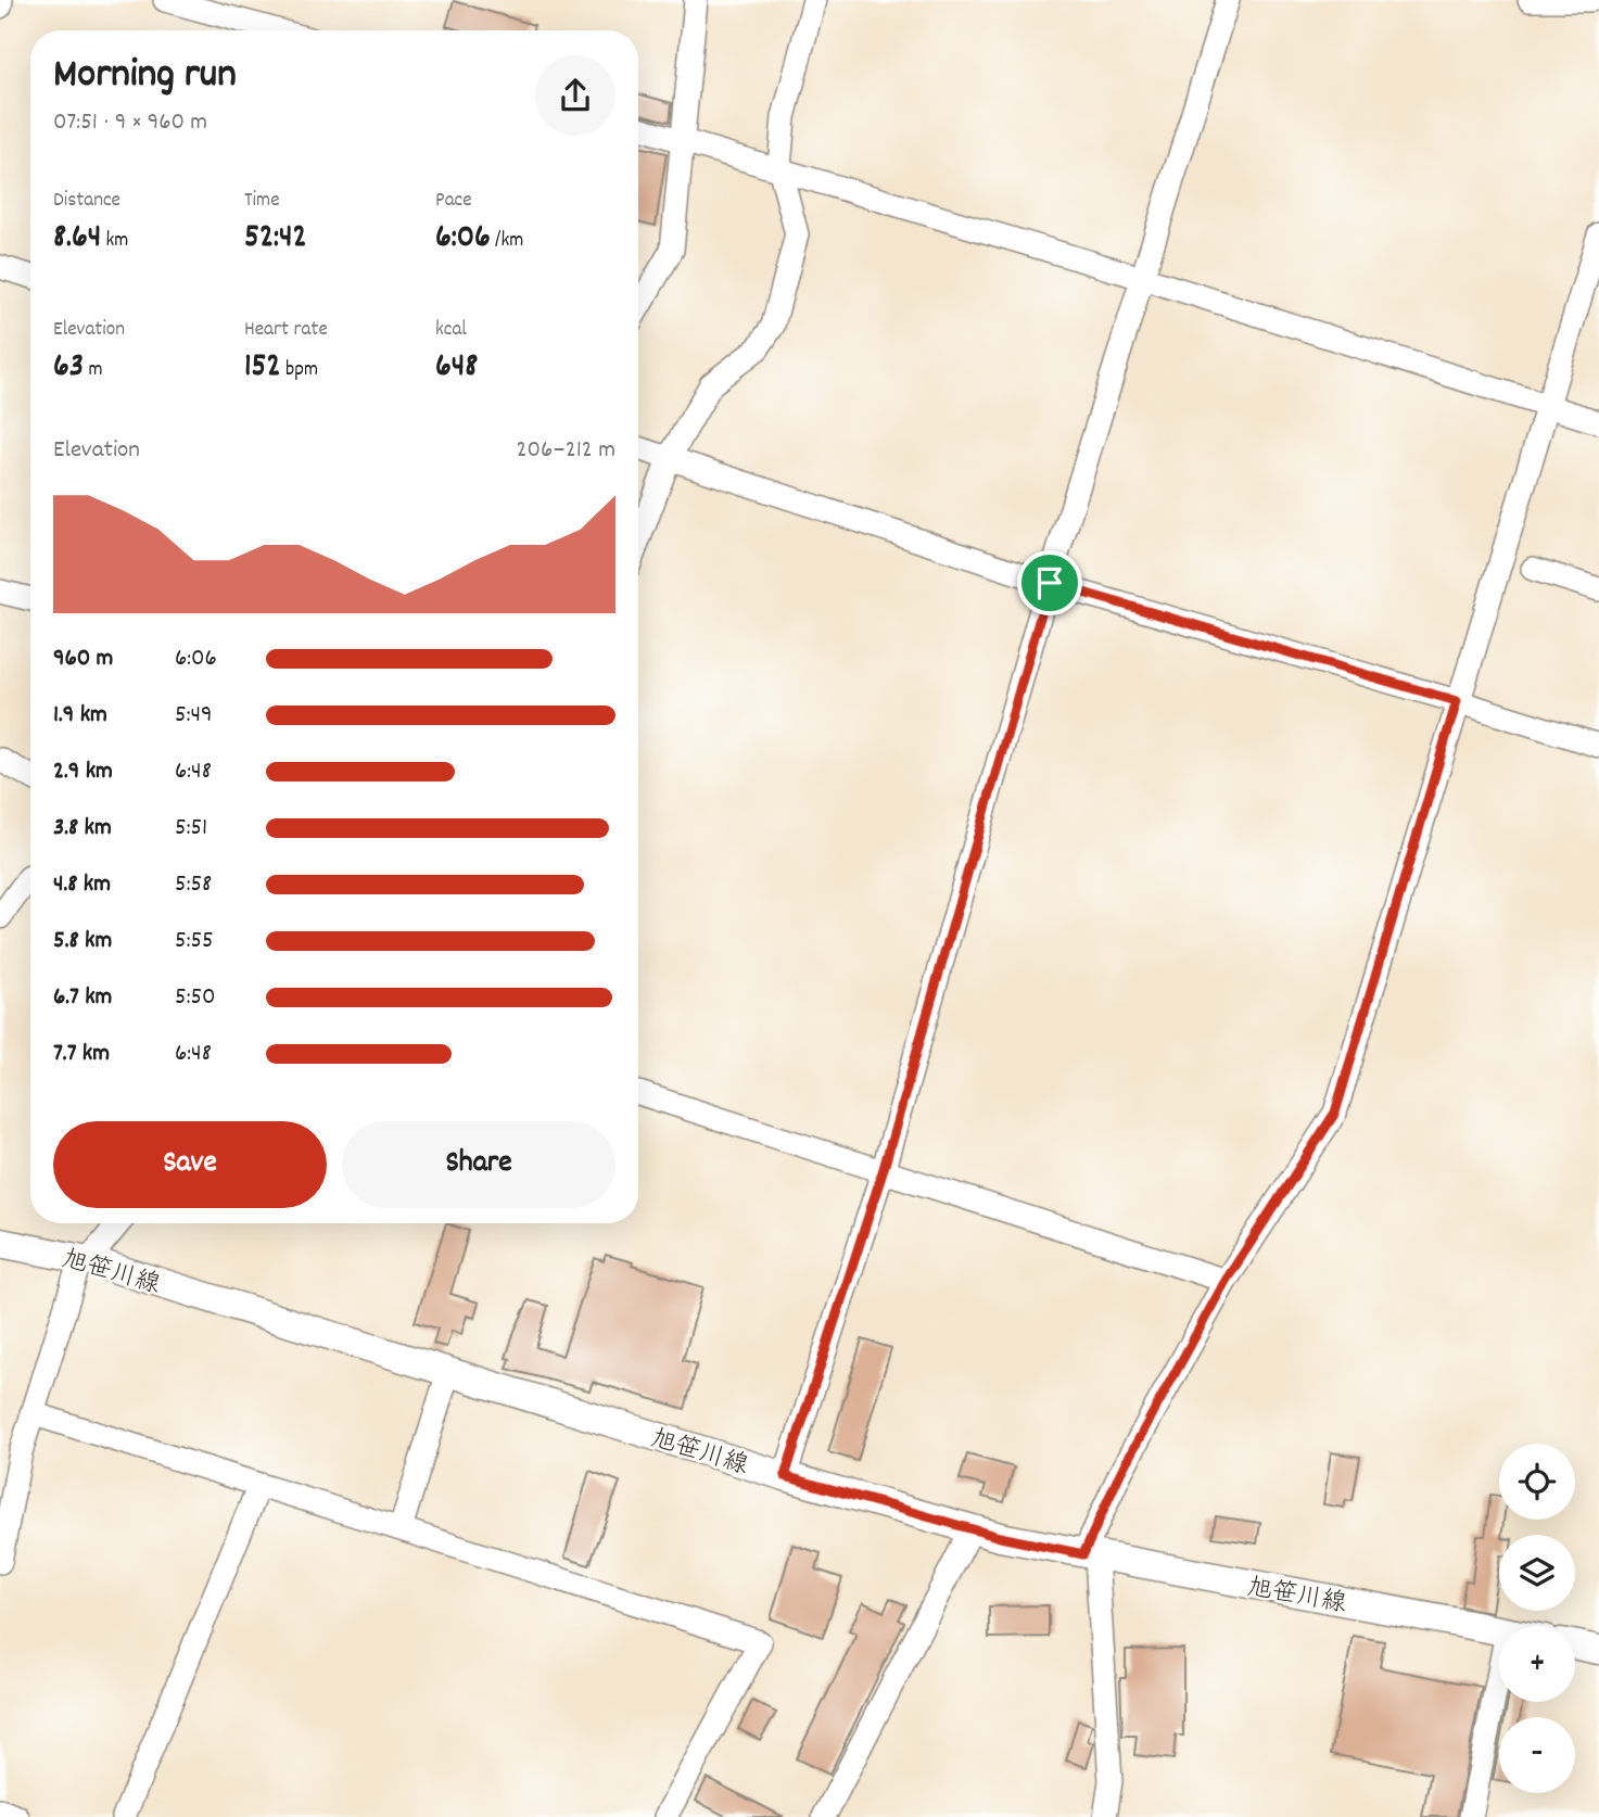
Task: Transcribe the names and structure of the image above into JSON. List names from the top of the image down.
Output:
{
  "streets": {
    "main road": ["旭笹川線"]
  },
  "page": {
    "heading": ["Morning run", "07:51 · 9 × 960 m"],
    "stats": [
      ["Distance", "8.64 km"],
      ["Time", "52:42"],
      ["Pace", "6:06 /km"],
      ["Elevation", "63 m"],
      ["Heart rate", "152 bpm"],
      ["kcal", "648"]
    ],
    "chart": ["Elevation", "206–212 m"],
    "list": [
      {
        "name": "960 m",
        "note": "6:06"
      },
      {
        "name": "1.9 km",
        "note": "5:49"
      },
      {
        "name": "2.9 km",
        "note": "6:48"
      },
      {
        "name": "3.8 km",
        "note": "5:51"
      },
      {
        "name": "4.8 km",
        "note": "5:58"
      },
      {
        "name": "5.8 km",
        "note": "5:55"
      },
      {
        "name": "6.7 km",
        "note": "5:50"
      },
      {
        "name": "7.7 km",
        "note": "6:48"
      }
    ],
    "buttons": ["Save", "Share"],
    "map_buttons": ["+", "−"]
  }
}
